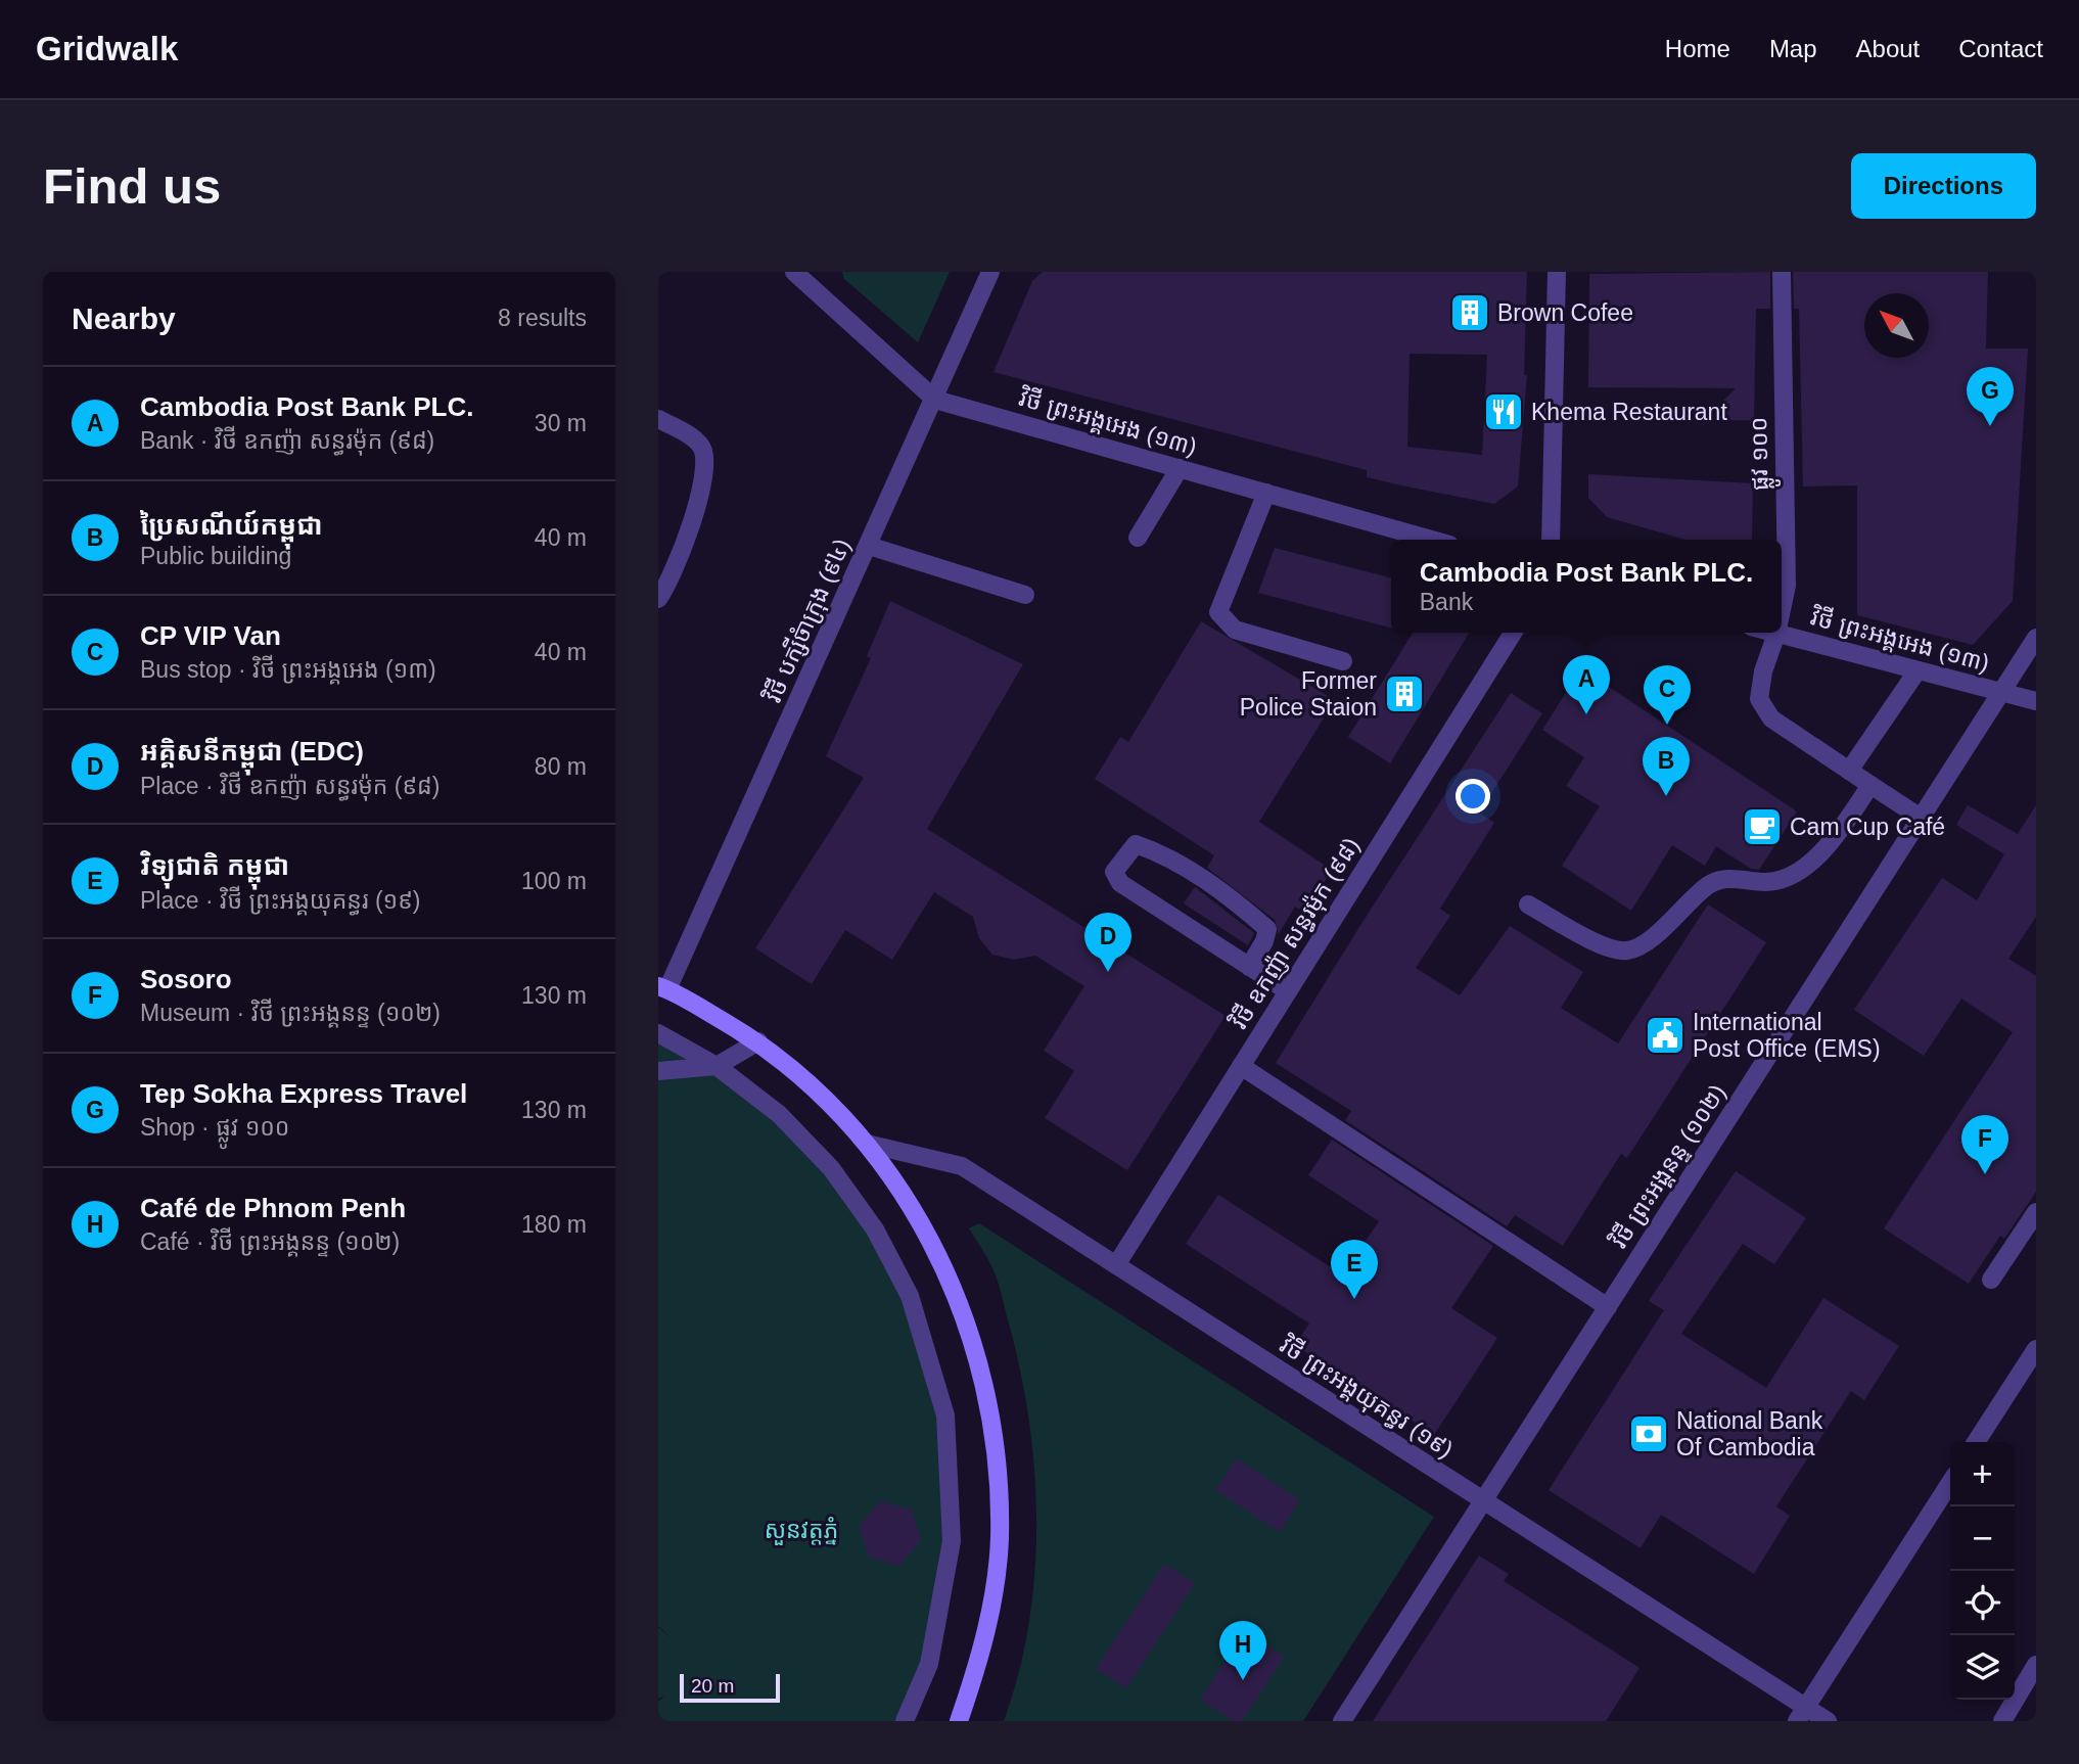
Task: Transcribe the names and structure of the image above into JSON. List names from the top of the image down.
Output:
{
  "streets": {
    "street": [
      "វិថី ព្រះអង្គអេង (១៣)",
      "ផ្លូវ ១០០",
      "វិថី បក្សីចំាក្រុង (៩៤)",
      "វិថី ឧកញ៉ា សន្ធរម៉ុក (៩៨)",
      "វិថី ព្រះអង្គនន្ទ (១០២)",
      "វិថី ព្រះអង្គយុគន្ធរ (១៩)"
    ]
  },
  "crossings": [
    ["វិថី ព្រះអង្គអេង (១៣)", "ផ្លូវ ១០០"],
    ["វិថី ព្រះអង្គអេង (១៣)", "វិថី បក្សីចំាក្រុង (៩៤)"],
    ["វិថី ព្រះអង្គអេង (១៣)", "វិថី ព្រះអង្គនន្ទ (១០២)"],
    ["ផ្លូវ ១០០", "វិថី ព្រះអង្គនន្ទ (១០២)"],
    ["វិថី ឧកញ៉ា សន្ធរម៉ុក (៩៨)", "វិថី ព្រះអង្គយុគន្ធរ (១៩)"],
    ["វិថី ព្រះអង្គនន្ទ (១០២)", "វិថី ព្រះអង្គយុគន្ធរ (១៩)"]
  ],
  "parks": ["សួនវត្ដភ្នំ"],
  "places": {
    "building": ["Brown Cofee", "Former Police Staion"],
    "restaurant": ["Khema Restaurant"],
    "cafe": ["Cam Cup Café"],
    "public building": ["International Post Office (EMS)"],
    "bank": ["National Bank Of Cambodia"]
  },
  "scale_bar": "20 m",
  "north": "top left",
  "page": {
    "header": "Gridwalk",
    "nav": [
      "Home",
      "Map",
      "About",
      "Contact"
    ],
    "buttons": "Directions",
    "title": "Find us",
    "heading": ["Nearby", "8 results"],
    "list": [
      {
        "mark": "A",
        "name": "Cambodia Post Bank PLC.",
        "note": "Bank · វិថី ឧកញ៉ា សន្ធរម៉ុក (៩៨)",
        "value": "30 m"
      },
      {
        "mark": "B",
        "name": "ប្រៃសណីយ៍កម្ពុជា",
        "note": "Public building",
        "value": "40 m"
      },
      {
        "mark": "C",
        "name": "CP VIP Van",
        "note": "Bus stop · វិថី ព្រះអង្គអេង (១៣)",
        "value": "40 m"
      },
      {
        "mark": "D",
        "name": "អគ្គិសនីកម្ពុជា (EDC)",
        "note": "Place · វិថី ឧកញ៉ា សន្ធរម៉ុក (៩៨)",
        "value": "80 m"
      },
      {
        "mark": "E",
        "name": "វិទ្យុជាតិ កម្ពុជា",
        "note": "Place · វិថី ព្រះអង្គយុគន្ធរ (១៩)",
        "value": "100 m"
      },
      {
        "mark": "F",
        "name": "Sosoro",
        "note": "Museum · វិថី ព្រះអង្គនន្ទ (១០២)",
        "value": "130 m"
      },
      {
        "mark": "G",
        "name": "Tep Sokha Express Travel",
        "note": "Shop · ផ្លូវ ១០០",
        "value": "130 m"
      },
      {
        "mark": "H",
        "name": "Café de Phnom Penh",
        "note": "Café · វិថី ព្រះអង្គនន្ទ (១០២)",
        "value": "180 m"
      }
    ],
    "pins": [
      "G",
      "A",
      "C",
      "B",
      "D",
      "F",
      "E",
      "H"
    ],
    "popup": ["Cambodia Post Bank PLC.", "Bank"],
    "map_buttons": ["+", "−"],
    "scale": "20 m"
  }
}
